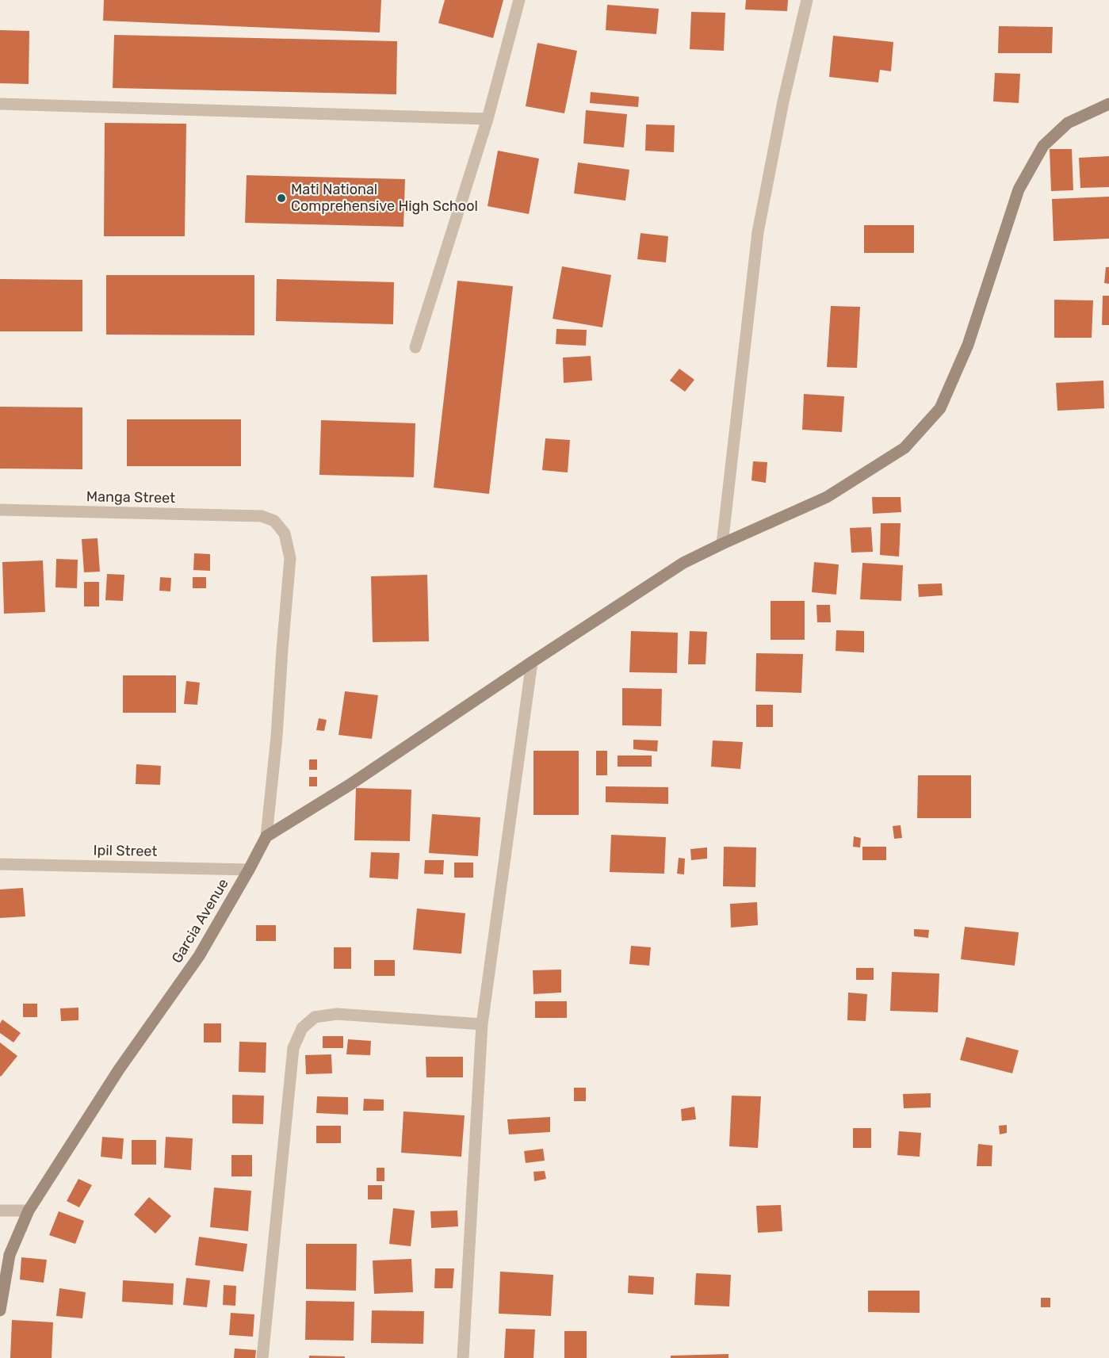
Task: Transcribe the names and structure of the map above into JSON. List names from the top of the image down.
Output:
{
  "streets": {
    "street": ["Manga Street", "Ipil Street", "Garcia Avenue"]
  },
  "crossings": [
    ["Manga Street", "Garcia Avenue"],
    ["Ipil Street", "Garcia Avenue"]
  ],
  "places": ["Mati National Comprehensive High School"]
}
